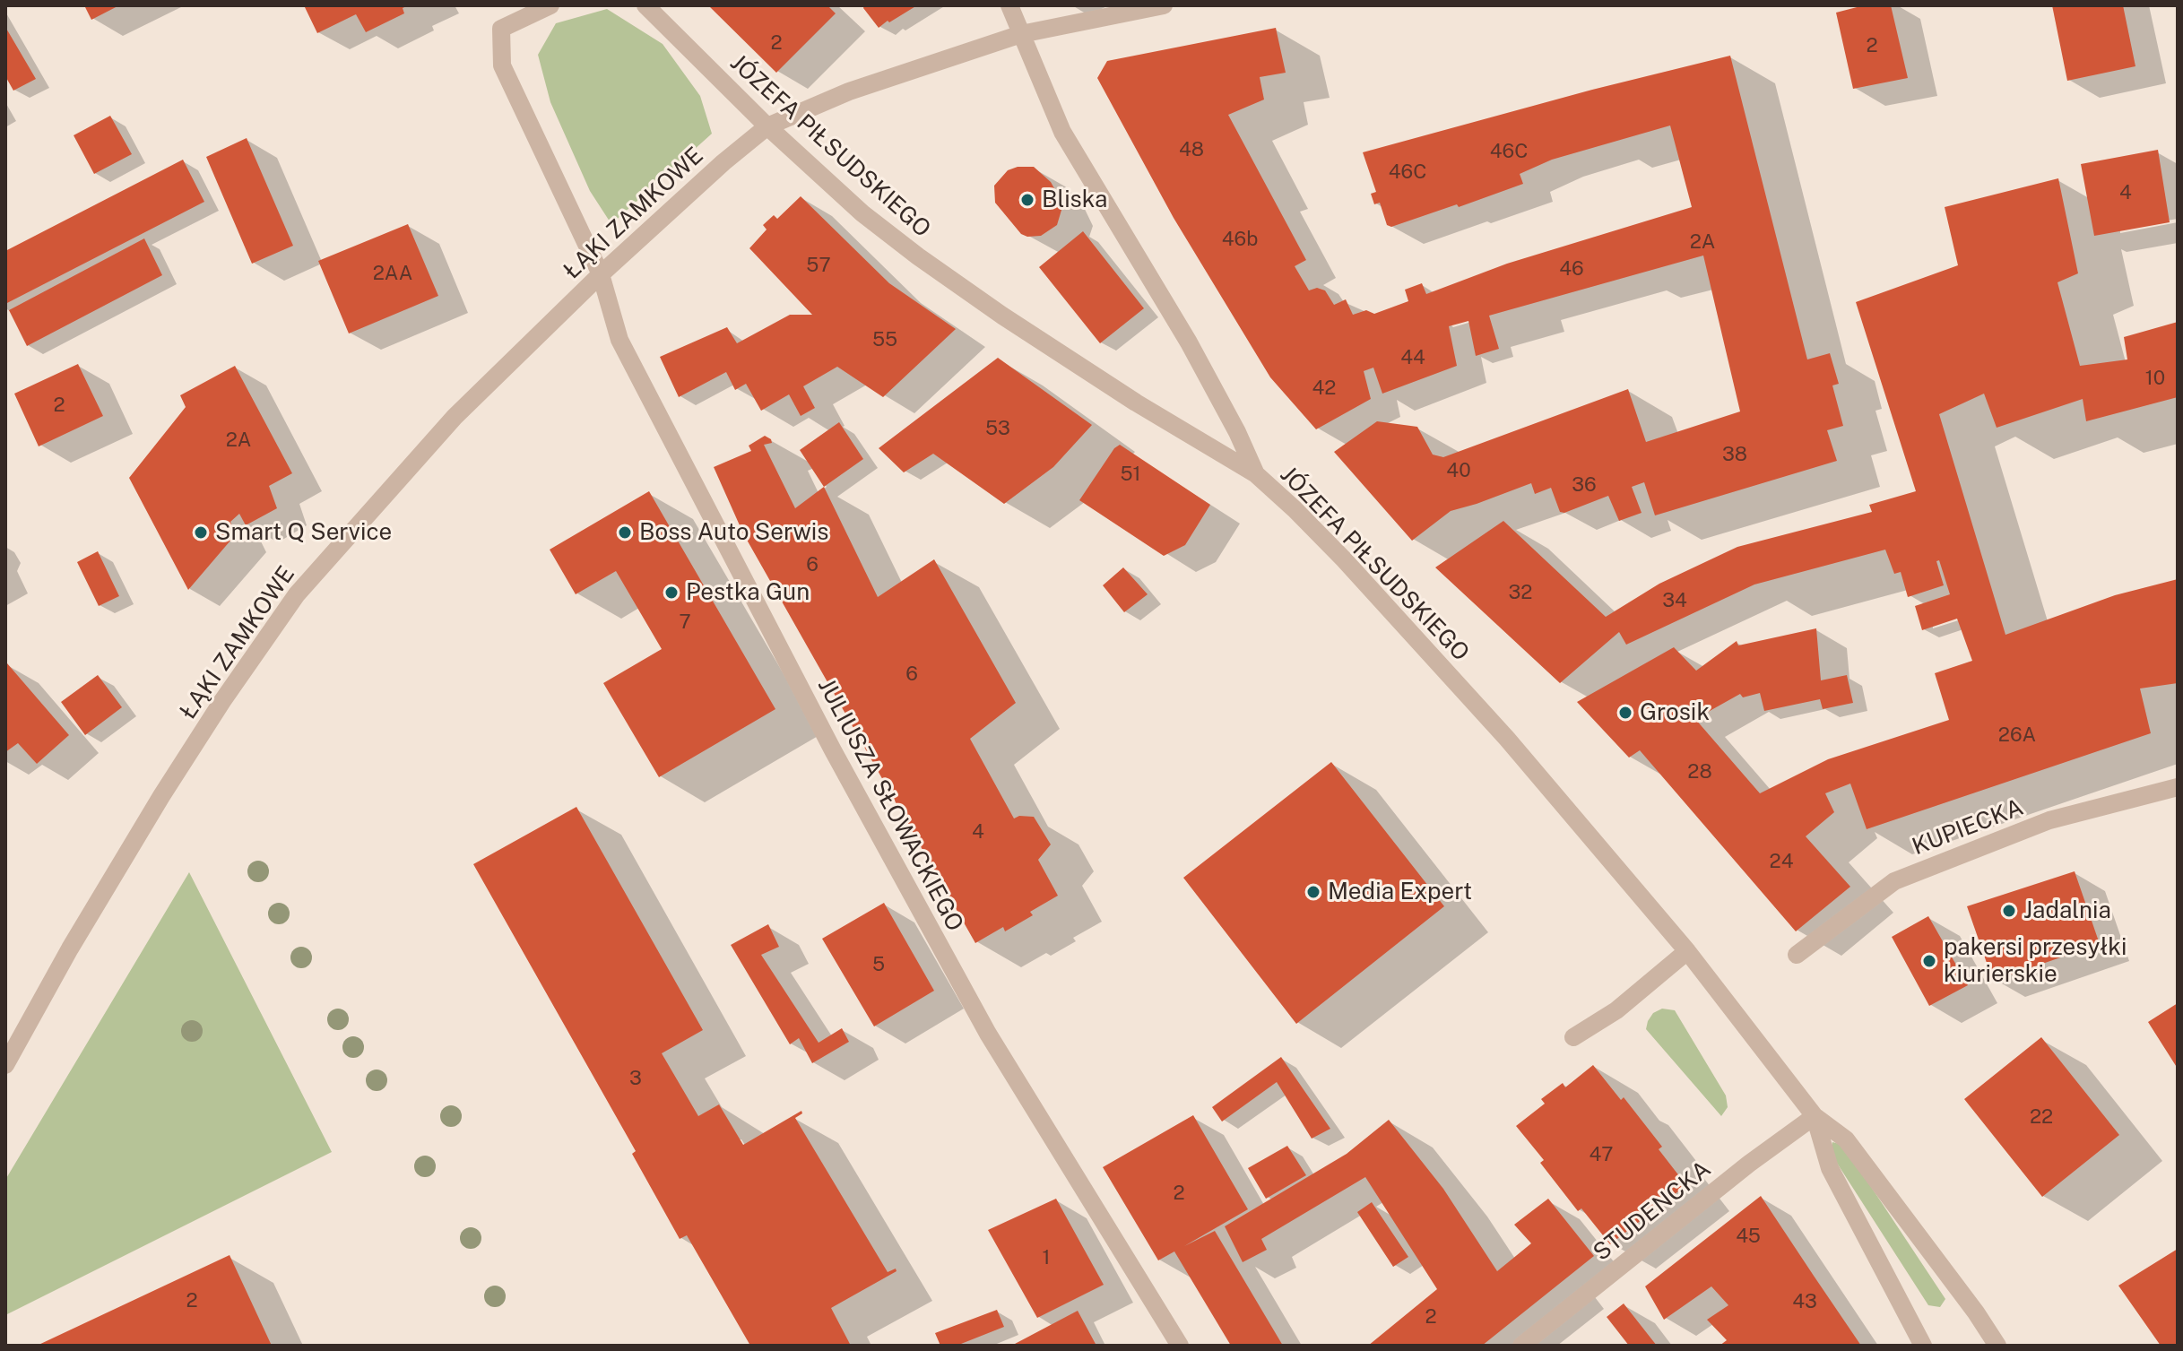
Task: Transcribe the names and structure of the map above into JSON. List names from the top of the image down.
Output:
{
  "streets": {
    "street": [
      "JÓZEFA PIŁSUDSKIEGO",
      "ŁĄKI ZAMKOWE",
      "JULIUSZA SŁOWACKIEGO",
      "KUPIECKA",
      "STUDENCKA"
    ]
  },
  "crossings": [
    ["JÓZEFA PIŁSUDSKIEGO", "ŁĄKI ZAMKOWE"],
    ["JÓZEFA PIŁSUDSKIEGO", "STUDENCKA"],
    ["ŁĄKI ZAMKOWE", "JULIUSZA SŁOWACKIEGO"]
  ],
  "places": [
    "Bliska",
    "Smart Q Service",
    "Boss Auto Serwis",
    "Pestka Gun",
    "Grosik",
    "Media Expert",
    "Jadalnia",
    "pakersi przesyłki kiurierskie"
  ],
  "house_numbers": [
    "2",
    "2",
    "48",
    "46C",
    "46C",
    "4",
    "46b",
    "2A",
    "57",
    "46",
    "2AA",
    "55",
    "44",
    "10",
    "42",
    "2",
    "53",
    "2A",
    "38",
    "40",
    "51",
    "36",
    "6",
    "32",
    "34",
    "7",
    "6",
    "26A",
    "28",
    "4",
    "24",
    "5",
    "3",
    "22",
    "47",
    "2",
    "45",
    "1",
    "2",
    "43",
    "2"
  ]
}
